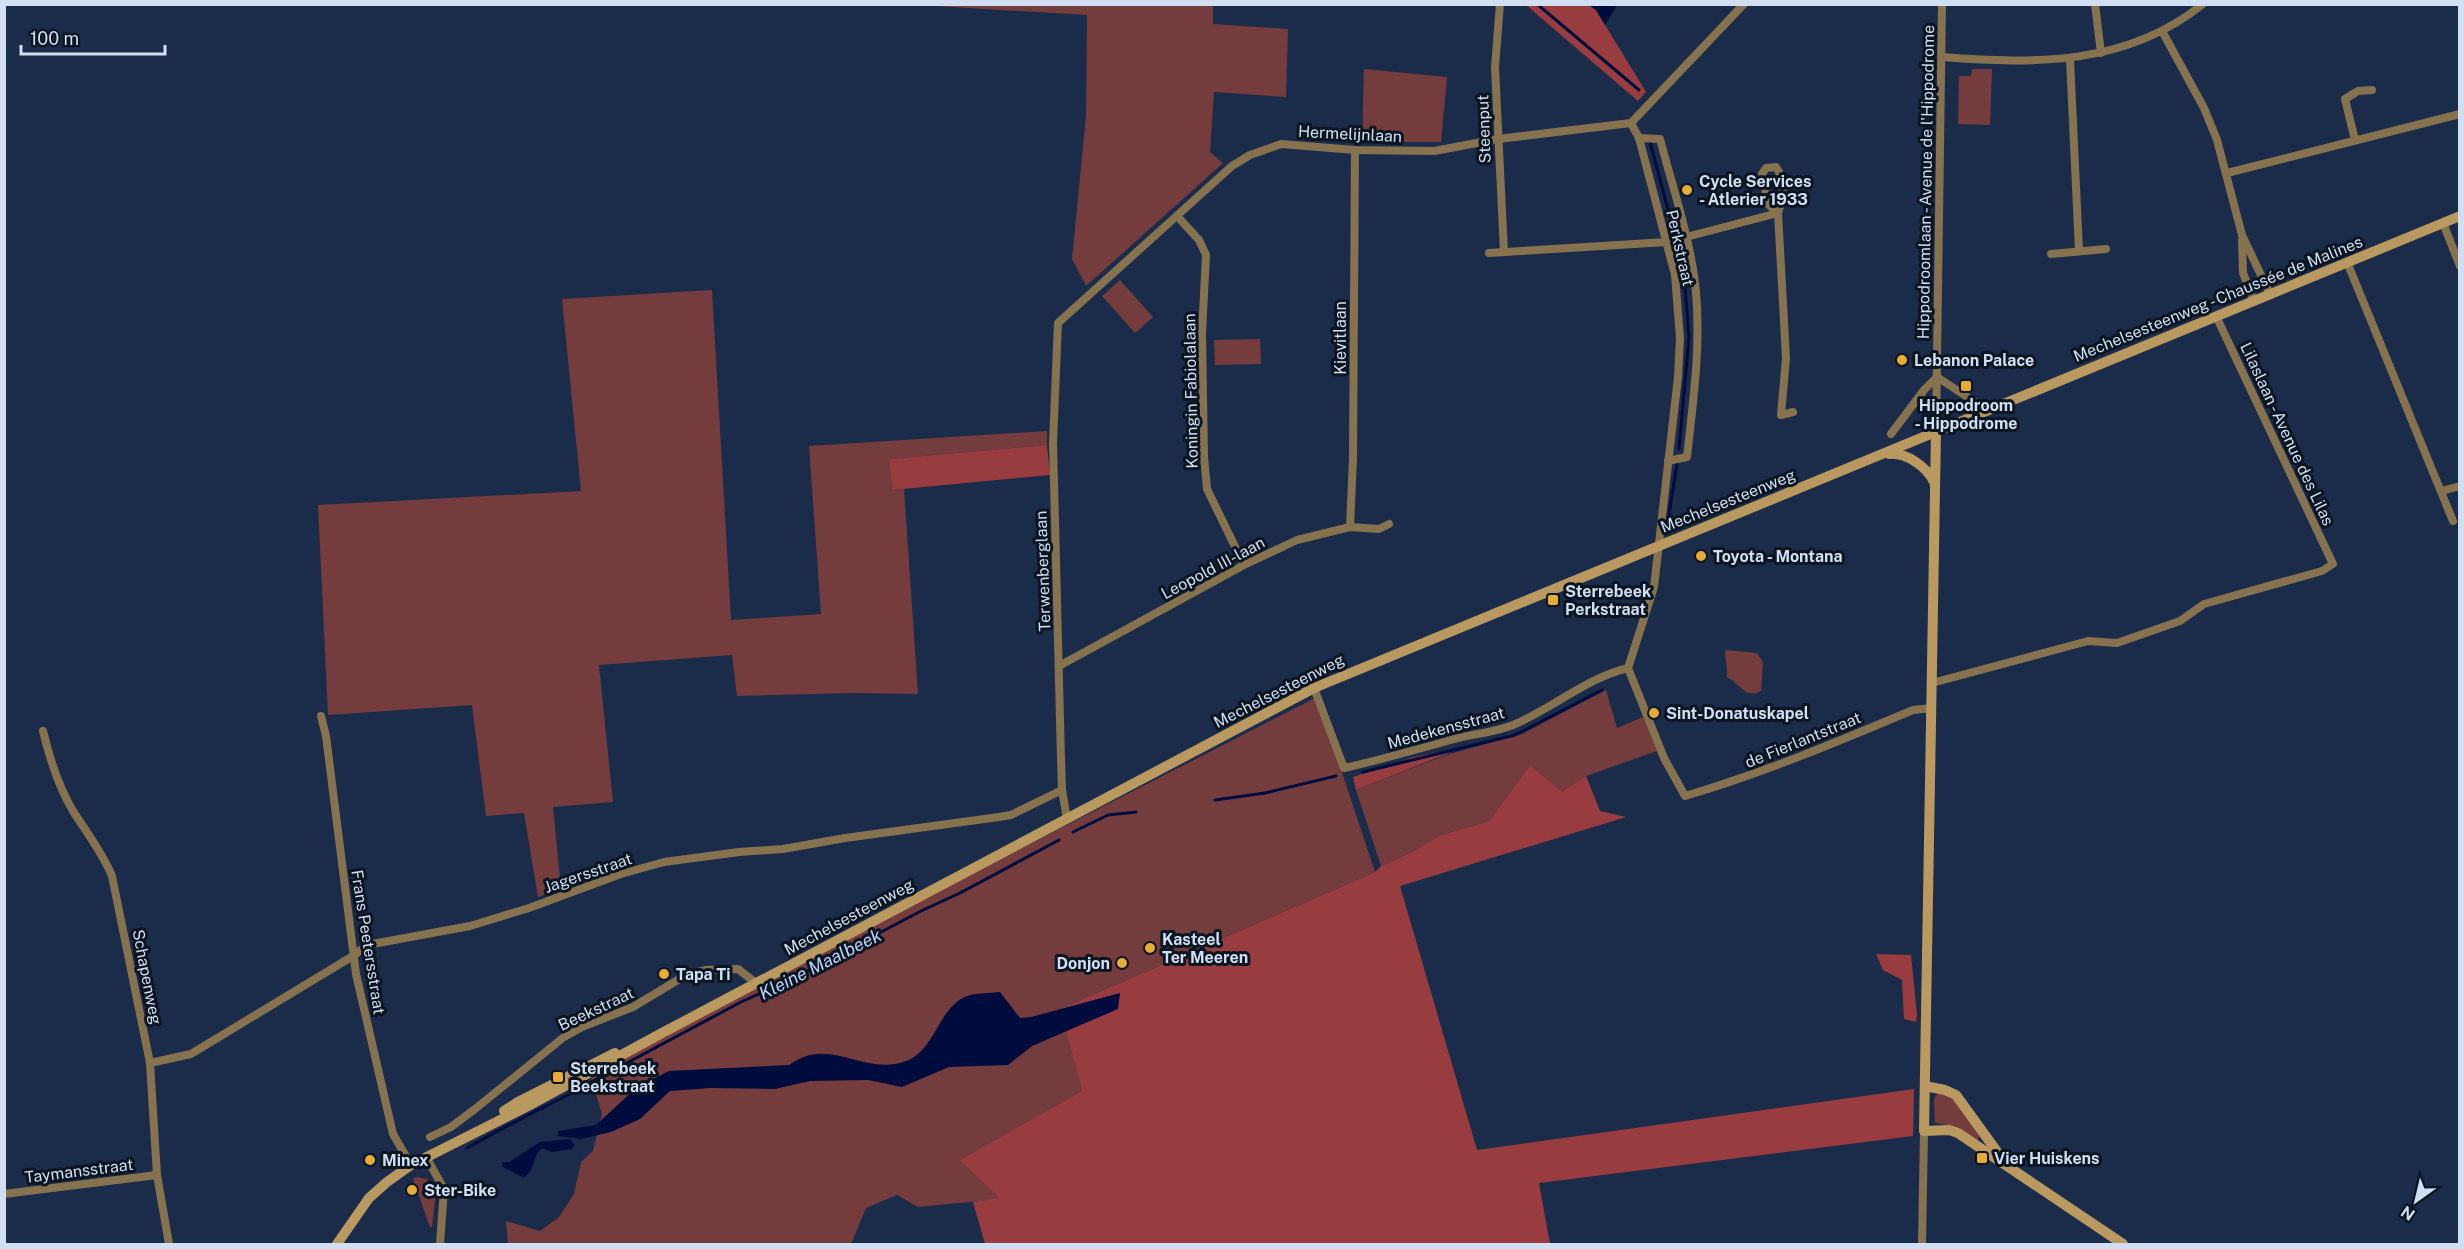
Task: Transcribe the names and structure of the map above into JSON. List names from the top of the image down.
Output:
{
  "streets": {
    "main road": ["Mechelsesteenweg - Chaussée de Malines", "Mechelsesteenweg"],
    "street": [
      "Steenput",
      "Hermelijnlaan",
      "Hippodroomlaan - Avenue de l'Hippodrome",
      "Perkstraat",
      "Kievitlaan",
      "Koningin Fabiolalaan",
      "Lilaslaan - Avenue des Lilas",
      "Leopold III-laan",
      "Terwenberglaan",
      "Medekensstraat",
      "de Fierlantstraat",
      "Jagersstraat",
      "Frans Peetersstraat",
      "Schapenweg",
      "Beekstraat",
      "Taymansstraat"
    ]
  },
  "crossings": [
    ["Steenput", "Hermelijnlaan"],
    ["Hermelijnlaan", "Perkstraat"],
    ["Hermelijnlaan", "Kievitlaan"],
    ["Hermelijnlaan", "Koningin Fabiolalaan"],
    ["Hermelijnlaan", "Terwenberglaan"],
    ["Hippodroomlaan - Avenue de l'Hippodrome", "Mechelsesteenweg - Chaussée de Malines"],
    ["Hippodroomlaan - Avenue de l'Hippodrome", "Mechelsesteenweg"],
    ["Perkstraat", "Mechelsesteenweg"],
    ["Perkstraat", "Medekensstraat"],
    ["Perkstraat", "de Fierlantstraat"],
    ["Mechelsesteenweg - Chaussée de Malines", "Lilaslaan - Avenue des Lilas"],
    ["Mechelsesteenweg - Chaussée de Malines", "Mechelsesteenweg"],
    ["Kievitlaan", "Leopold III-laan"],
    ["Koningin Fabiolalaan", "Leopold III-laan"],
    ["Mechelsesteenweg", "Terwenberglaan"],
    ["Mechelsesteenweg", "Medekensstraat"],
    ["Mechelsesteenweg", "Frans Peetersstraat"],
    ["Mechelsesteenweg", "Beekstraat"],
    ["Leopold III-laan", "Terwenberglaan"],
    ["Terwenberglaan", "Jagersstraat"],
    ["Medekensstraat", "de Fierlantstraat"],
    ["Jagersstraat", "Frans Peetersstraat"],
    ["Jagersstraat", "Schapenweg"],
    ["Schapenweg", "Taymansstraat"]
  ],
  "water": ["Kleine Maalbeek"],
  "places": {
    "other": [
      "Cycle Services - Atlerier 1933",
      "Lebanon Palace",
      "Toyota - Montana",
      "Sint-Donatuskapel",
      "Kasteel Ter Meeren",
      "Donjon",
      "Tapa Ti",
      "Minex",
      "Ster-Bike"
    ],
    "transit": [
      "Hippodroom - Hippodrome",
      "Sterrebeek Perkstraat",
      "Sterrebeek Beekstraat",
      "Vier Huiskens"
    ]
  },
  "scale_bar": "100 m",
  "north": "bottom left"
}
